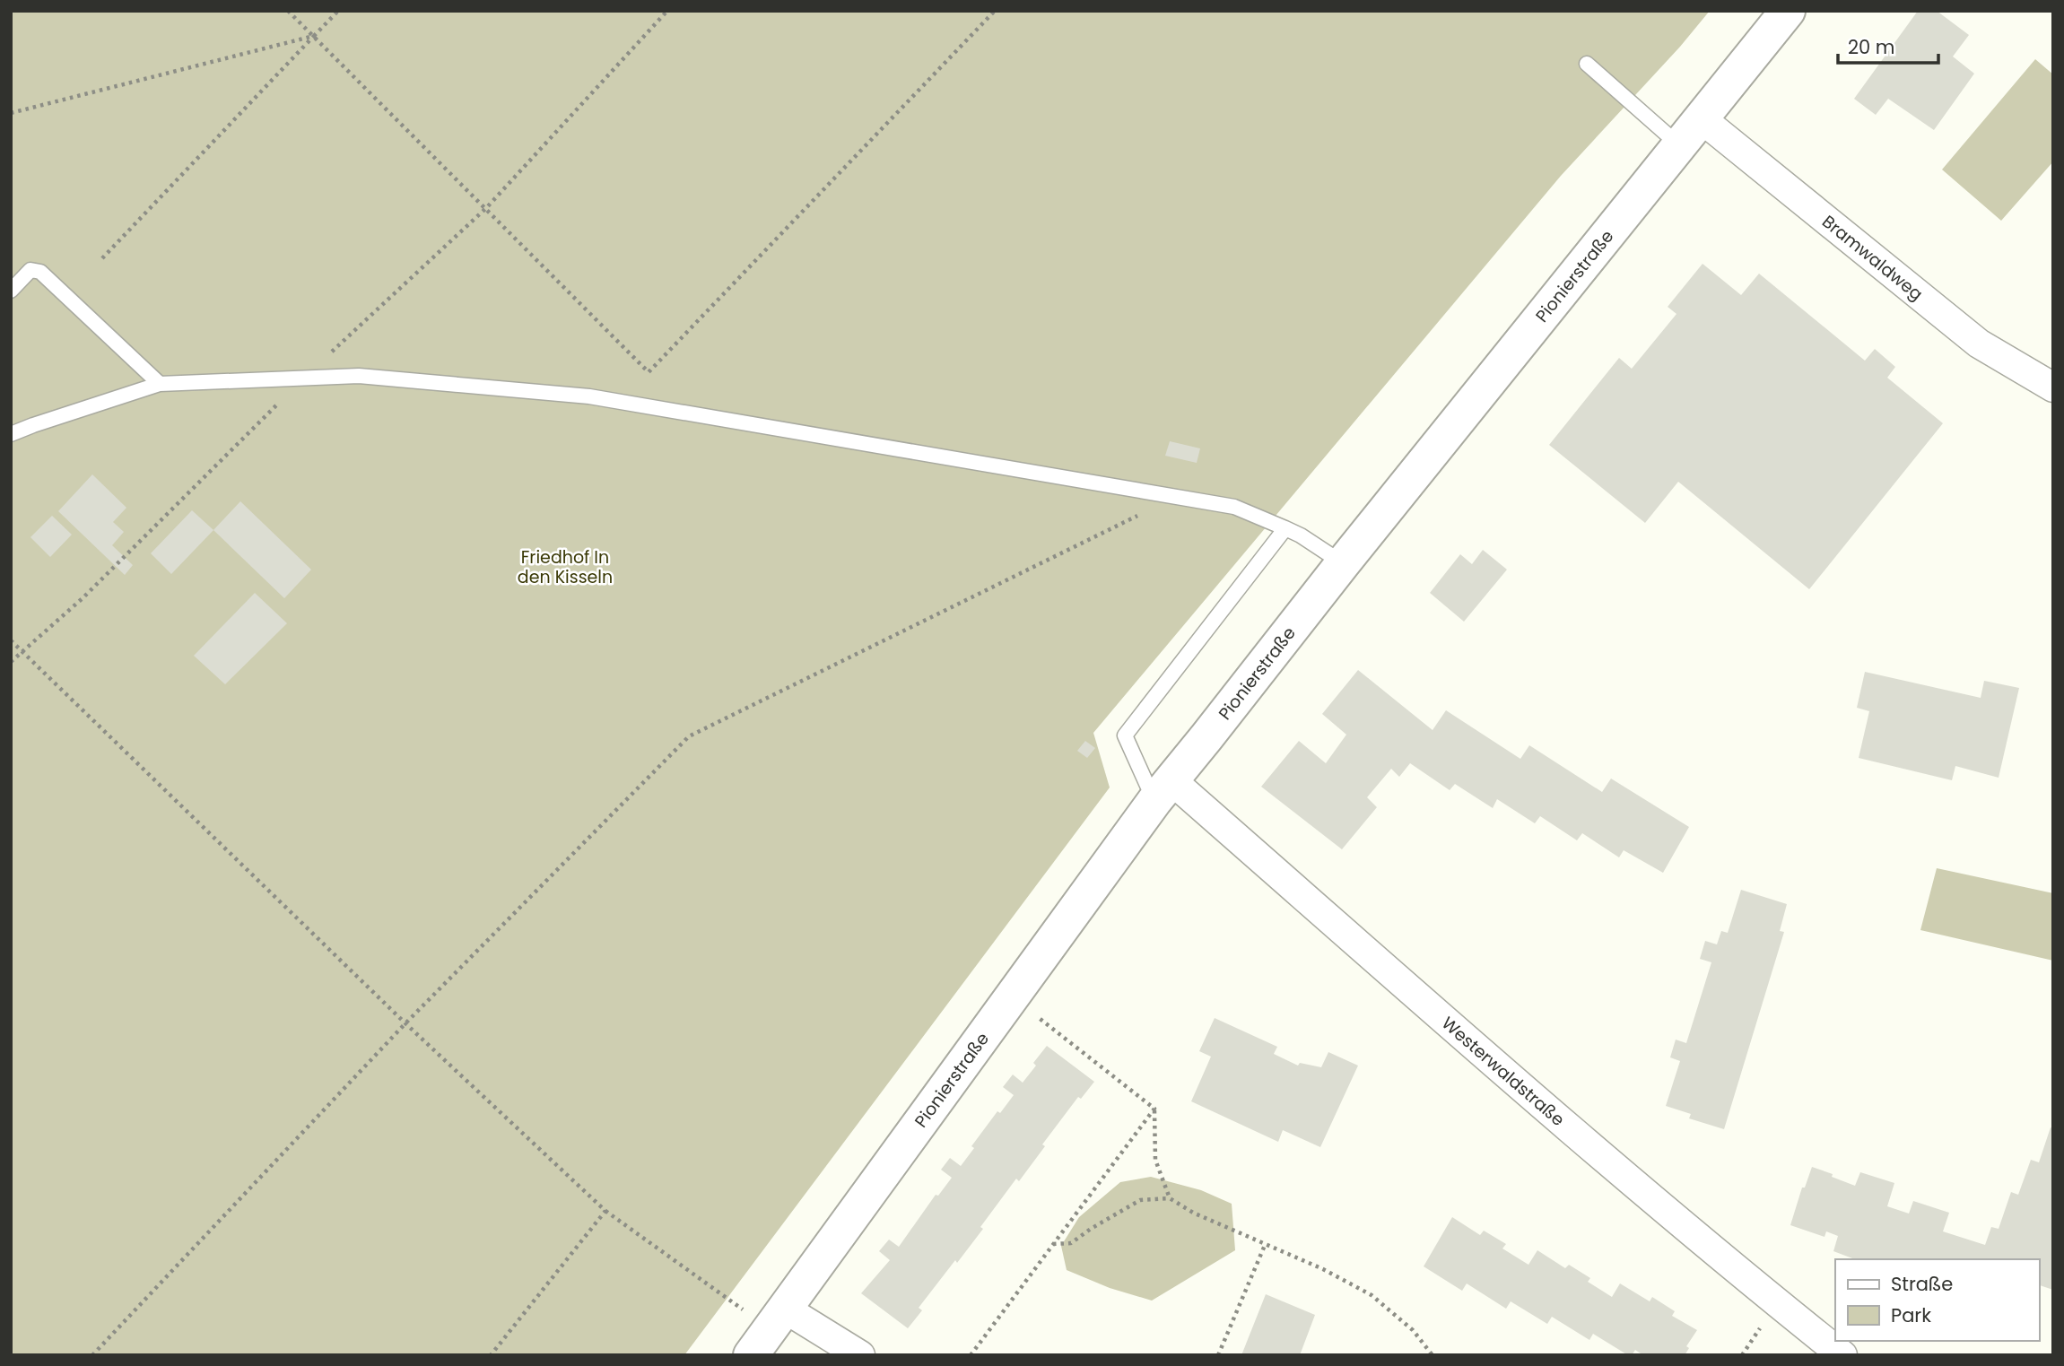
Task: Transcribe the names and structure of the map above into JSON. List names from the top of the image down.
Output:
{
  "streets": {
    "street": ["Bramwaldweg", "Pionierstraße", "Westerwaldstraße"]
  },
  "crossings": [
    ["Bramwaldweg", "Pionierstraße"],
    ["Pionierstraße", "Westerwaldstraße"]
  ],
  "parks": ["Friedhof In den Kisseln"],
  "legend": ["Straße", "Park"],
  "scale_bar": "20 m"
}
